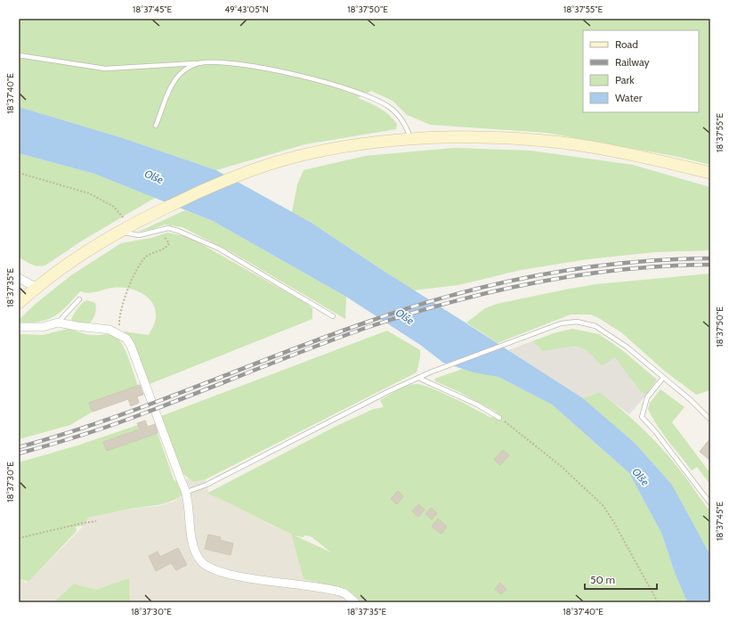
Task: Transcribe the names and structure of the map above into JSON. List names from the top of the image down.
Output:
{
  "water": ["Olše"],
  "legend": [
    "Road",
    "Railway",
    "Park",
    "Water"
  ],
  "scale_bar": "50 m",
  "coordinates": [
    "18°37'45\"E",
    "49°43'05\"N",
    "18°37'50\"E",
    "18°37'55\"E",
    "18°37'40\"E",
    "18°37'35\"E",
    "18°37'30\"E"
  ]
}
